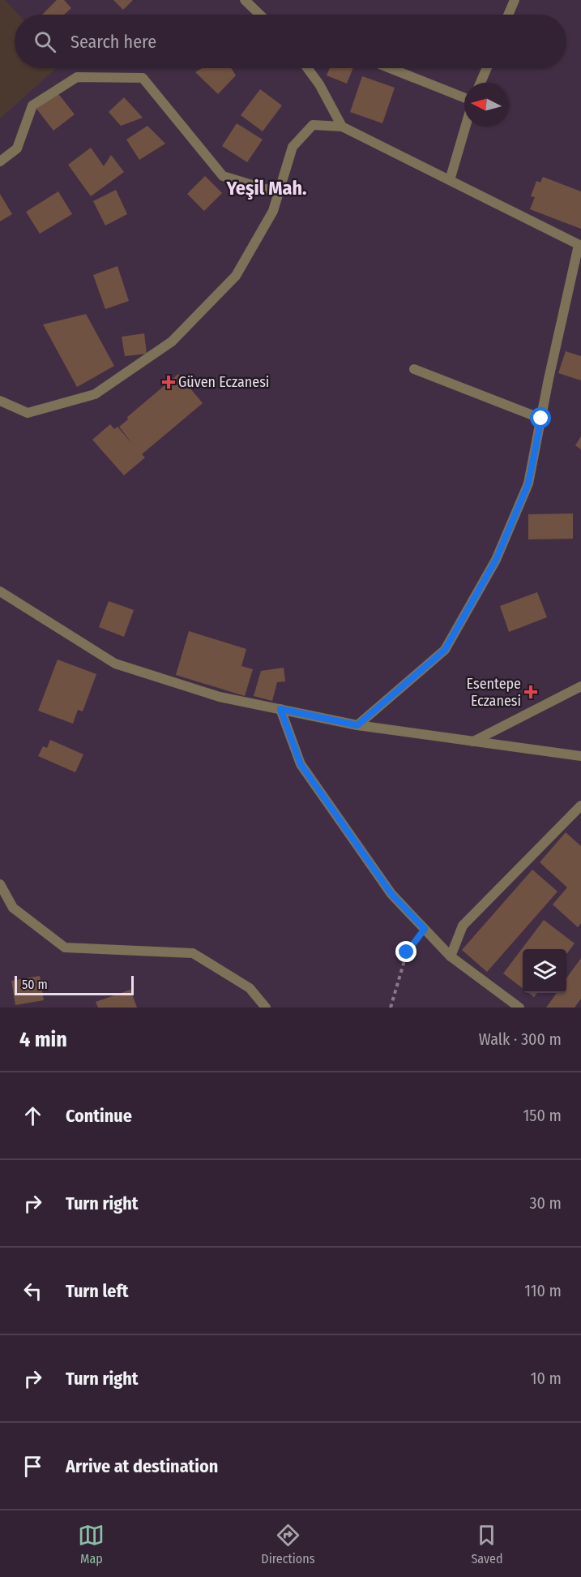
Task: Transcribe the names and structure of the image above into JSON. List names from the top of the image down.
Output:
{
  "districts": ["Yeşil Mah."],
  "places": {
    "health": ["Güven Eczanesi", "Esentepe Eczanesi"]
  },
  "scale_bar": "50 m",
  "north": "left",
  "page": {
    "search": "Search here",
    "scale": "50 m",
    "heading": ["4 min", "Walk · 300 m"],
    "list": [
      ["Continue", "150 m"],
      ["Turn right", "30 m"],
      ["Turn left", "110 m"],
      ["Turn right", "10 m"],
      "Arrive at destination"
    ],
    "nav": ["Map", "Directions", "Saved"]
  }
}
